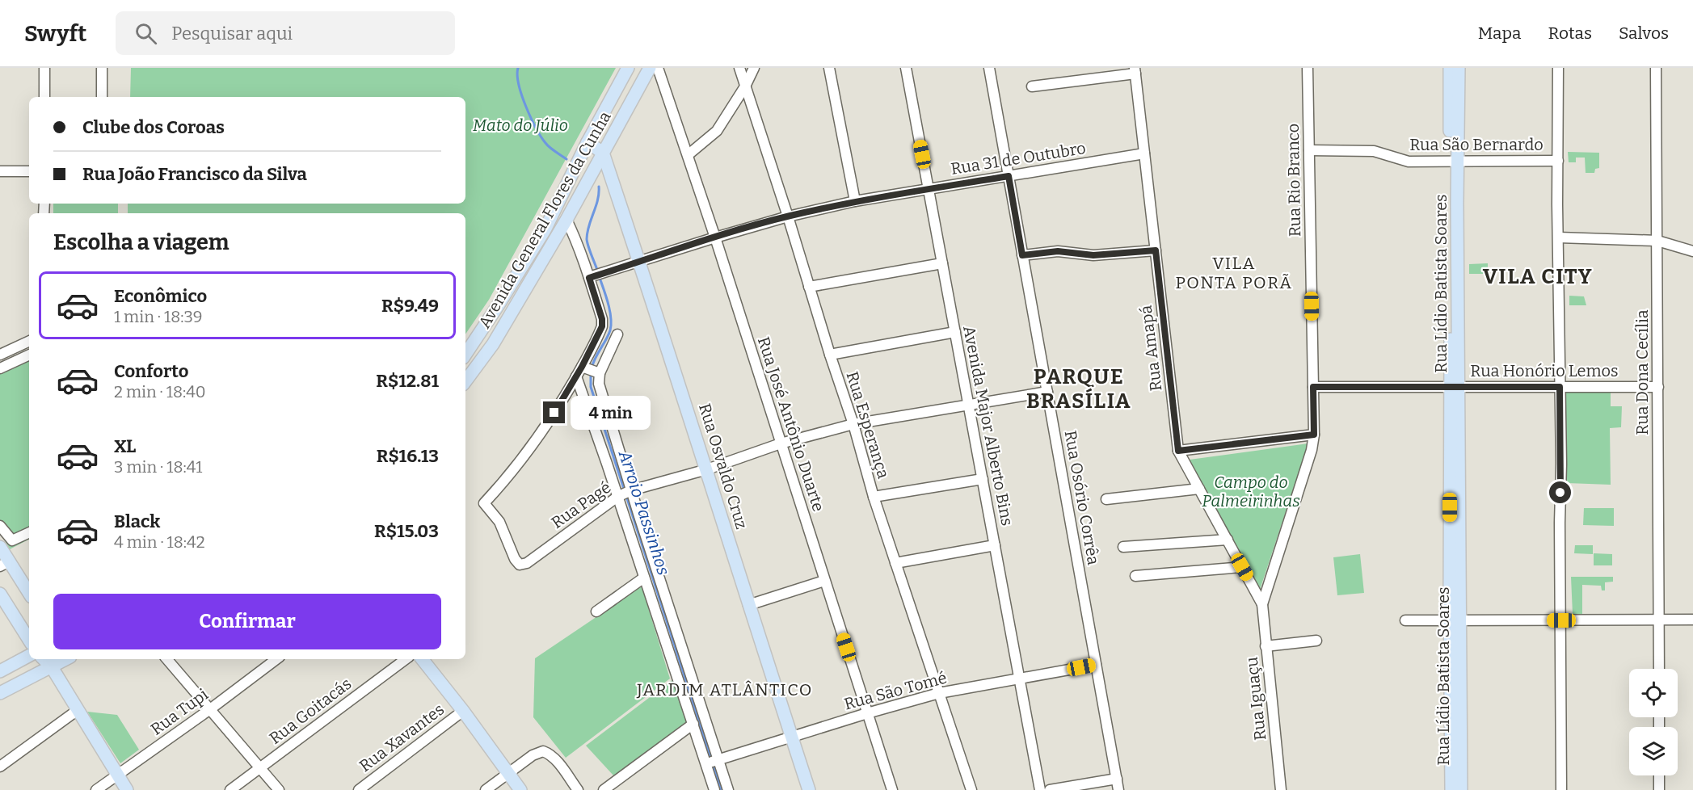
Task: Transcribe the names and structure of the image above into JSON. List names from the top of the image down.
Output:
{
  "streets": {
    "main road": ["Avenida General Flores da Cunha", "Rua Lídio Batista Soares", "Rua Osvaldo Cruz"],
    "street": [
      "Rua São Bernardo",
      "Rua 31 de Outubro",
      "Rua Rio Branco",
      "Rua Amapá",
      "Rua Honório Lemos",
      "Rua Dona Cecília",
      "Rua José Antônio Duarte",
      "Rua Esperança",
      "Avenida Major Alberto Bins",
      "Rua Osório Corrêa",
      "Rua Pagé",
      "Rua São Tomé",
      "Rua Iguaçu",
      "Rua Goitacás",
      "Rua Tupi",
      "Rua Xavantes"
    ]
  },
  "crossings": [
    ["Rua São Bernardo", "Rua Rio Branco"],
    ["Rua São Bernardo", "Rua Lídio Batista Soares"],
    ["Rua 31 de Outubro", "Rua Amapá"],
    ["Rua 31 de Outubro", "Rua José Antônio Duarte"],
    ["Rua 31 de Outubro", "Rua Esperança"],
    ["Rua 31 de Outubro", "Avenida Major Alberto Bins"],
    ["Rua 31 de Outubro", "Rua Osvaldo Cruz"],
    ["Rua 31 de Outubro", "Rua Osório Corrêa"],
    ["Rua Rio Branco", "Rua Amapá"],
    ["Rua Rio Branco", "Rua Honório Lemos"],
    ["Rua Rio Branco", "Rua Iguaçu"],
    ["Avenida General Flores da Cunha", "Rua Osvaldo Cruz"],
    ["Rua Lídio Batista Soares", "Rua Honório Lemos"],
    ["Rua Amapá", "Rua Iguaçu"],
    ["Rua Honório Lemos", "Rua Dona Cecília"],
    ["Rua José Antônio Duarte", "Rua Pagé"],
    ["Rua José Antônio Duarte", "Rua São Tomé"],
    ["Rua Esperança", "Rua Pagé"],
    ["Rua Esperança", "Rua São Tomé"],
    ["Avenida Major Alberto Bins", "Rua Pagé"],
    ["Avenida Major Alberto Bins", "Rua São Tomé"],
    ["Rua Osvaldo Cruz", "Rua Pagé"],
    ["Rua Osvaldo Cruz", "Rua São Tomé"],
    ["Rua Osório Corrêa", "Rua Pagé"],
    ["Rua Osório Corrêa", "Rua São Tomé"]
  ],
  "districts": [
    "VILA PONTA PORÃ",
    "VILA CITY",
    "PARQUE BRASÍLIA",
    "JARDIM ATLÂNTICO"
  ],
  "water": ["Arroio Passinhos"],
  "parks": ["Mato do Júlio", "Campo do Palmeirinhas"],
  "page": {
    "header": "Swyft",
    "search": "Pesquisar aqui",
    "nav": ["Mapa", "Rotas", "Salvos"],
    "banner": ["Clube dos Coroas", "Rua João Francisco da Silva"],
    "heading": "Escolha a viagem",
    "list": [
      {
        "name": "Econômico",
        "note": "1 min · 18:39",
        "value": "R$9.49"
      },
      {
        "name": "Conforto",
        "note": "2 min · 18:40",
        "value": "R$12.81"
      },
      {
        "name": "XL",
        "note": "3 min · 18:41",
        "value": "R$16.13"
      },
      {
        "name": "Black",
        "note": "4 min · 18:42",
        "value": "R$15.03"
      }
    ],
    "bubble": "4 min",
    "buttons": "Confirmar"
  }
}
